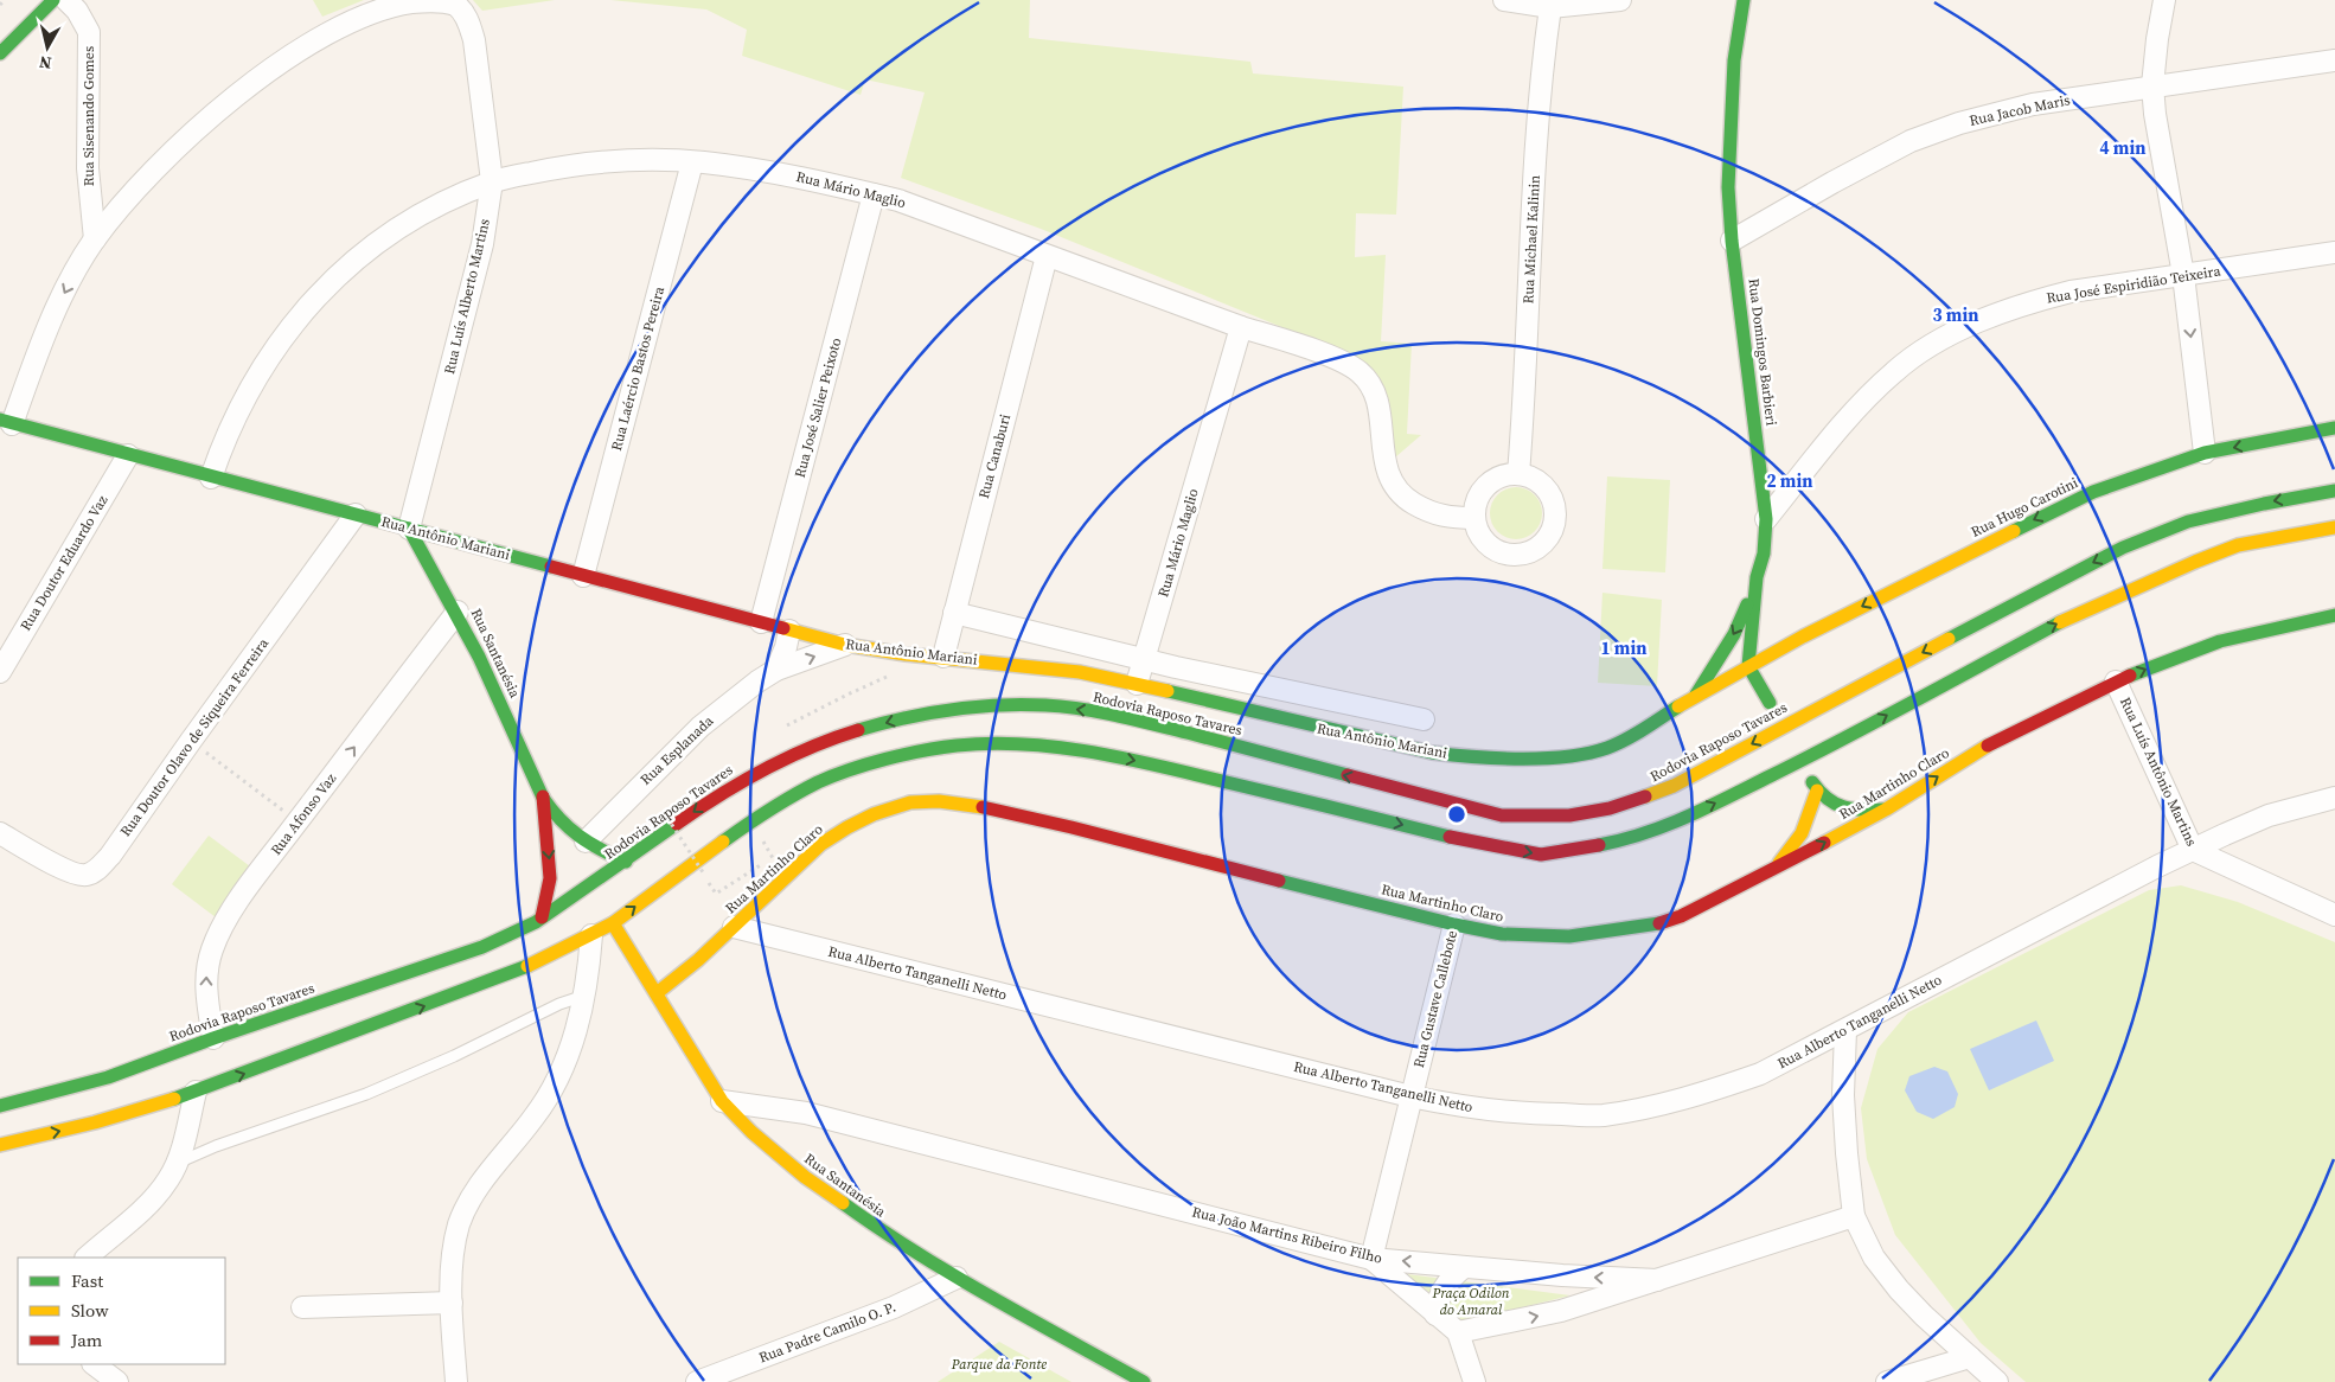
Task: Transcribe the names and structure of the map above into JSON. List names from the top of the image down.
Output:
{
  "streets": {
    "main road": [
      "Rua Domingos Barbieri",
      "Rua Hugo Carotini",
      "Rua Antônio Mariani",
      "Rua Santanésia",
      "Rodovia Raposo Tavares",
      "Rua Martinho Claro"
    ],
    "street": [
      "Rua Jacob Maris",
      "Rua Sisenando Gomes",
      "Rua Mário Maglio",
      "Rua Michael Kalinin",
      "Rua José Espiridião Teixeira",
      "Rua Luís Alberto Martins",
      "Rua Laércio Bastos Pereira",
      "Rua José Salier Peixoto",
      "Rua Canaburi",
      "Rua Doutor Eduardo Vaz",
      "Rua Doutor Olavo de Siqueira Ferreira",
      "Rua Esplanada",
      "Rua Luís Antônio Martins",
      "Rua Afonso Vaz",
      "Rua Alberto Tanganelli Netto",
      "Rua Gustave Callebote",
      "Rua João Martins Ribeiro Filho",
      "Rua Padre Camilo O. P."
    ]
  },
  "crossings": [
    ["Rua Jacob Maris", "Rua Domingos Barbieri"],
    ["Rua Sisenando Gomes", "Rua Luís Alberto Martins"],
    ["Rua Mário Maglio", "Rua Luís Alberto Martins"],
    ["Rua Mário Maglio", "Rua Laércio Bastos Pereira"],
    ["Rua Mário Maglio", "Rua José Salier Peixoto"],
    ["Rua Mário Maglio", "Rua Canaburi"],
    ["Rua Mário Maglio", "Rua Antônio Mariani"],
    ["Rua José Espiridião Teixeira", "Rua Domingos Barbieri"],
    ["Rua Luís Alberto Martins", "Rua Antônio Mariani"],
    ["Rua Luís Alberto Martins", "Rua Santanésia"],
    ["Rua Domingos Barbieri", "Rua Hugo Carotini"],
    ["Rua Domingos Barbieri", "Rua Antônio Mariani"],
    ["Rua Laércio Bastos Pereira", "Rua Antônio Mariani"],
    ["Rua José Salier Peixoto", "Rua Antônio Mariani"],
    ["Rua Canaburi", "Rua Antônio Mariani"],
    ["Rua Hugo Carotini", "Rua Antônio Mariani"],
    ["Rua Antônio Mariani", "Rua Doutor Eduardo Vaz"],
    ["Rua Antônio Mariani", "Rua Santanésia"],
    ["Rua Antônio Mariani", "Rua Doutor Olavo de Siqueira Ferreira"],
    ["Rua Antônio Mariani", "Rua Esplanada"],
    ["Rua Santanésia", "Rodovia Raposo Tavares"],
    ["Rua Santanésia", "Rua Esplanada"],
    ["Rua Santanésia", "Rua Martinho Claro"],
    ["Rua Santanésia", "Rua Afonso Vaz"],
    ["Rua Santanésia", "Rua João Martins Ribeiro Filho"],
    ["Rua Santanésia", "Rua Padre Camilo O. P."],
    ["Rodovia Raposo Tavares", "Rua Afonso Vaz"],
    ["Rua Luís Antônio Martins", "Rua Martinho Claro"],
    ["Rua Luís Antônio Martins", "Rua Alberto Tanganelli Netto"],
    ["Rua Martinho Claro", "Rua Alberto Tanganelli Netto"],
    ["Rua Martinho Claro", "Rua Gustave Callebote"],
    ["Rua Alberto Tanganelli Netto", "Rua Gustave Callebote"],
    ["Rua Gustave Callebote", "Rua João Martins Ribeiro Filho"]
  ],
  "one_way": ["Rua Afonso Vaz"],
  "parks": ["Praça Odilon do Amaral", "Parque da Fonte"],
  "legend": ["Fast", "Slow", "Jam"],
  "north": "bottom",
  "rings": [
    "4 min",
    "3 min",
    "2 min",
    "1 min"
  ]
}
